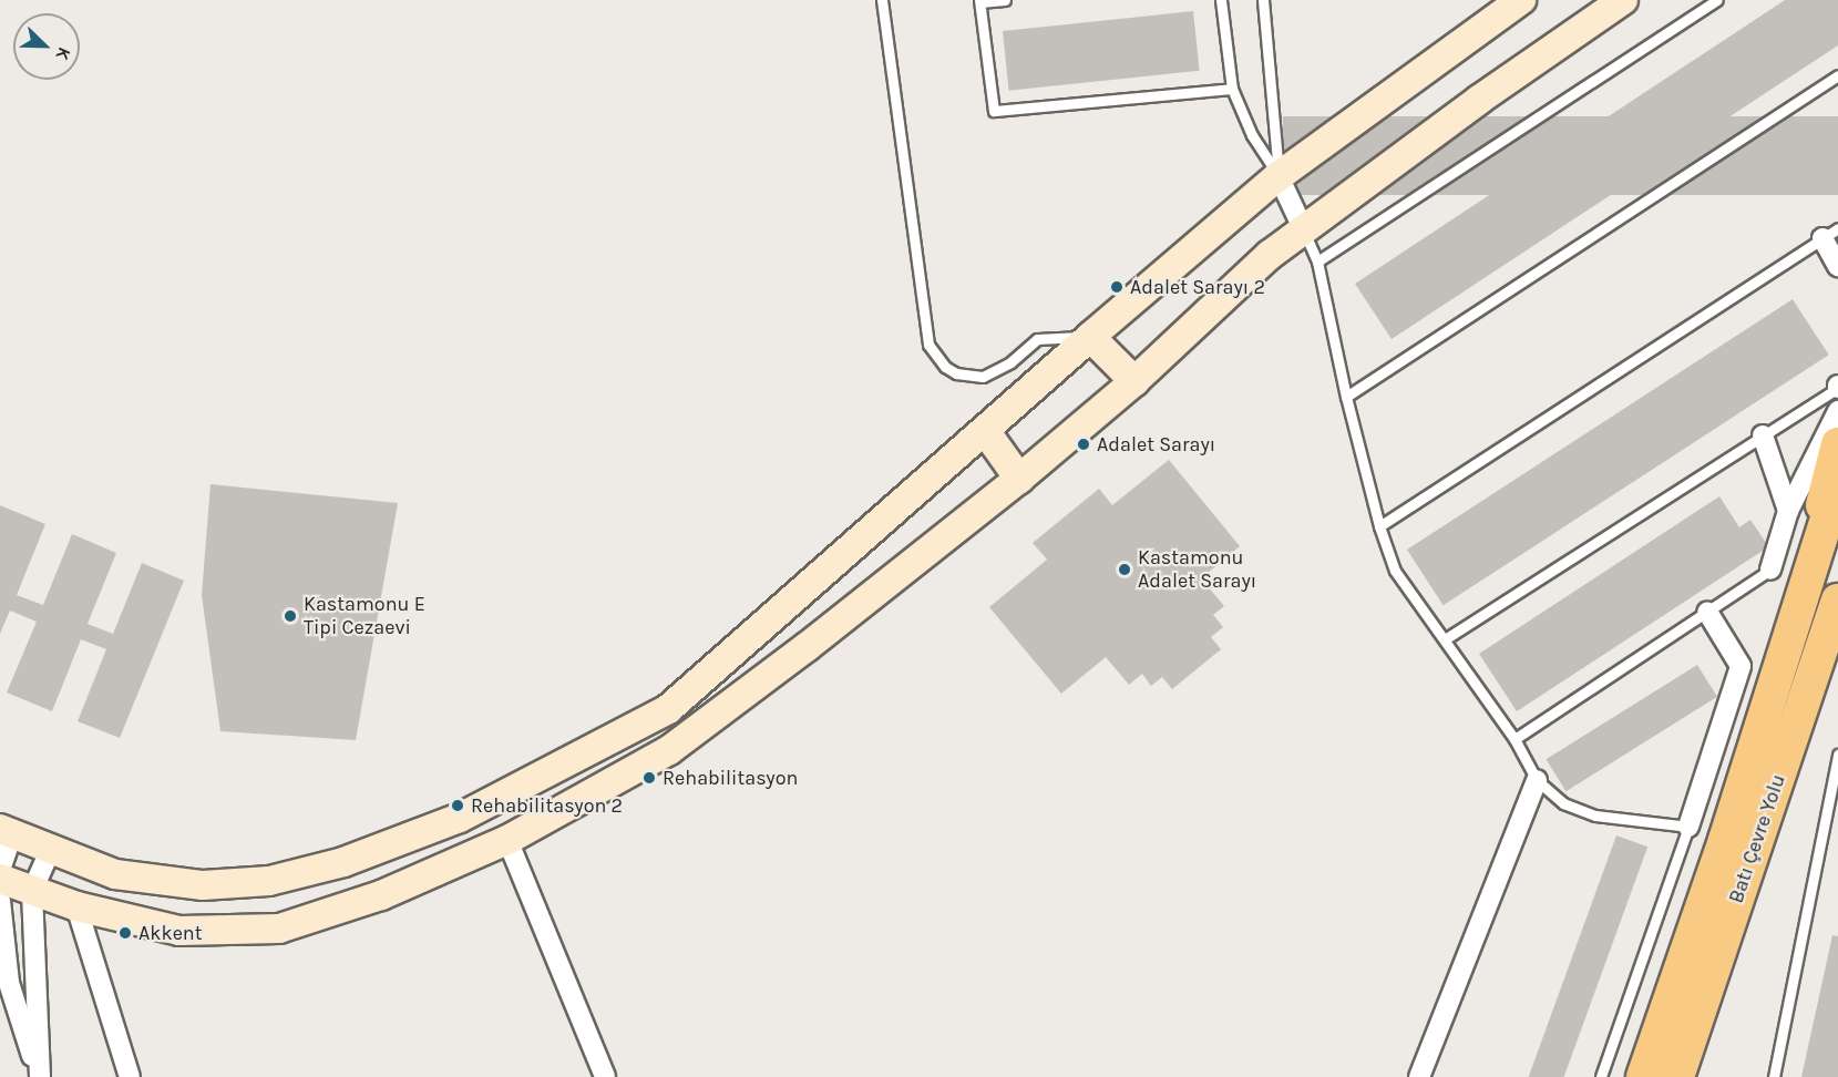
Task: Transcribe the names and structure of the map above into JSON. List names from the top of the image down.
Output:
{
  "streets": {
    "highway": ["Batı Çevre Yolu"]
  },
  "places": [
    "Adalet Sarayı 2",
    "Adalet Sarayı",
    "Kastamonu Adalet Sarayı",
    "Kastamonu E Tipi Cezaevi",
    "Rehabilitasyon",
    "Rehabilitasyon 2",
    "Akkent"
  ],
  "north": "bottom right"
}
